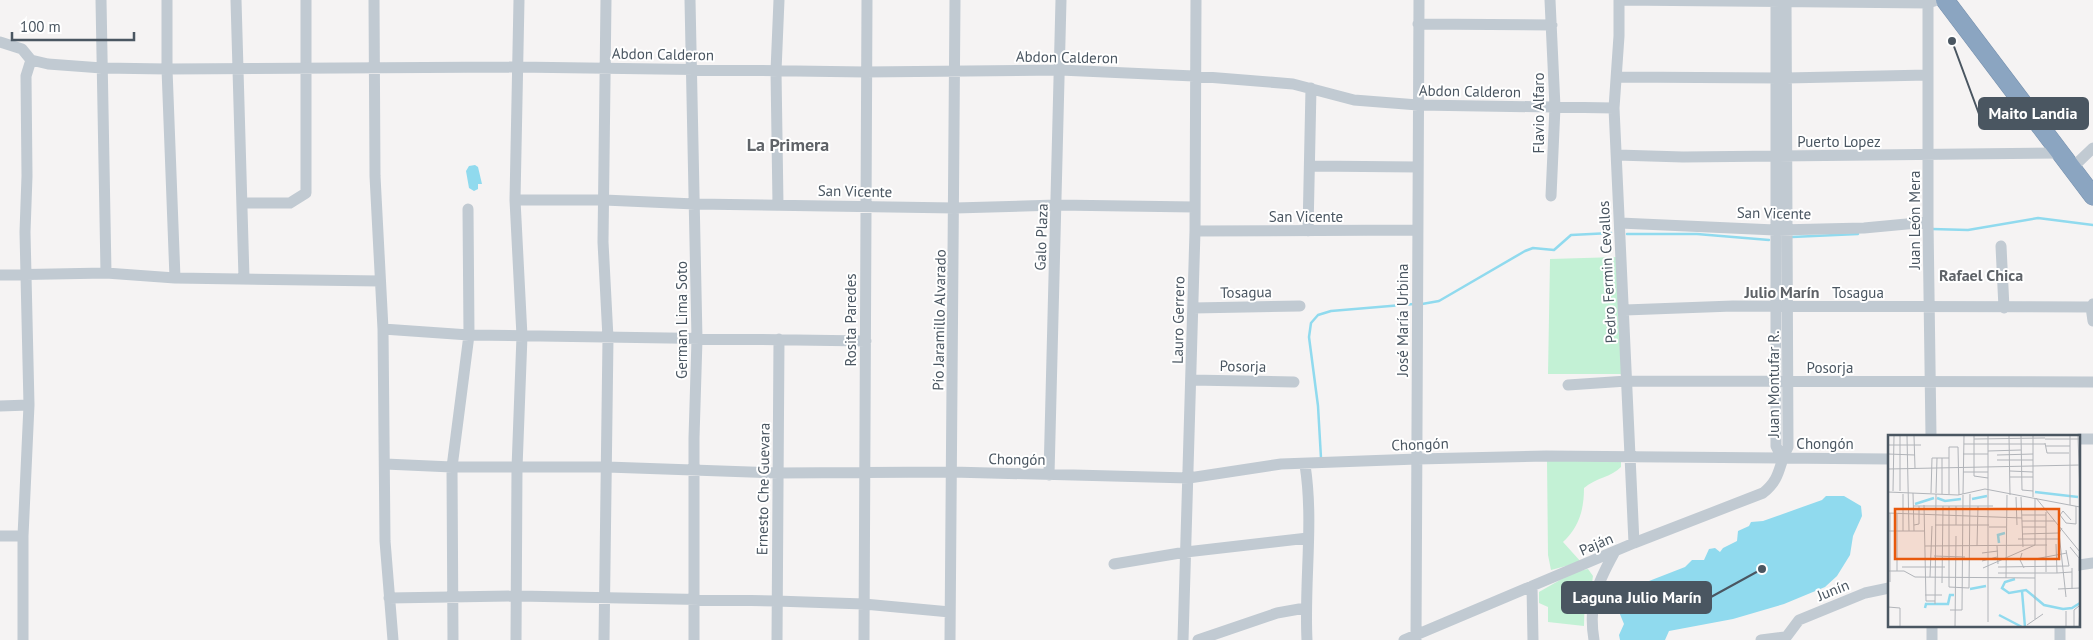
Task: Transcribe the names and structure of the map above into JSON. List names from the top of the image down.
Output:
{
  "streets": {
    "street": [
      "Abdon Calderon",
      "Flavio Alfaro",
      "Puerto Lopez",
      "San Vicente",
      "Juan León Mera",
      "Galo Plaza",
      "Pedro Fermin Cevallos",
      "Tosagua",
      "German Lima Soto",
      "Rosita Paredes",
      "Pío Jaramillo Alvarado",
      "Lauro Gerrero",
      "José María Urbina",
      "Posorja",
      "Juan Montufar R.",
      "Chongón",
      "Ernesto Che Guevara",
      "Paján",
      "Junín"
    ]
  },
  "crossings": [
    ["Abdon Calderon", "Flavio Alfaro"],
    ["Abdon Calderon", "Galo Plaza"],
    ["Abdon Calderon", "Pedro Fermin Cevallos"],
    ["Abdon Calderon", "German Lima Soto"],
    ["Abdon Calderon", "Rosita Paredes"],
    ["Abdon Calderon", "Pío Jaramillo Alvarado"],
    ["Abdon Calderon", "Lauro Gerrero"],
    ["Abdon Calderon", "José María Urbina"],
    ["Puerto Lopez", "Juan León Mera"],
    ["Puerto Lopez", "Pedro Fermin Cevallos"],
    ["Puerto Lopez", "Juan Montufar R."],
    ["San Vicente", "Juan León Mera"],
    ["San Vicente", "Galo Plaza"],
    ["San Vicente", "Pedro Fermin Cevallos"],
    ["San Vicente", "German Lima Soto"],
    ["San Vicente", "Rosita Paredes"],
    ["San Vicente", "Pío Jaramillo Alvarado"],
    ["San Vicente", "Lauro Gerrero"],
    ["San Vicente", "José María Urbina"],
    ["San Vicente", "Juan Montufar R."],
    ["Juan León Mera", "Tosagua"],
    ["Juan León Mera", "Posorja"],
    ["Galo Plaza", "Chongón"],
    ["Pedro Fermin Cevallos", "Tosagua"],
    ["Pedro Fermin Cevallos", "Posorja"],
    ["Pedro Fermin Cevallos", "Chongón"],
    ["Pedro Fermin Cevallos", "Paján"],
    ["Tosagua", "Lauro Gerrero"],
    ["Tosagua", "Juan Montufar R."],
    ["German Lima Soto", "Chongón"],
    ["Rosita Paredes", "Chongón"],
    ["Pío Jaramillo Alvarado", "Chongón"],
    ["Lauro Gerrero", "Posorja"],
    ["Lauro Gerrero", "Chongón"],
    ["José María Urbina", "Chongón"],
    ["José María Urbina", "Paján"],
    ["Posorja", "Juan Montufar R."],
    ["Juan Montufar R.", "Chongón"],
    ["Juan Montufar R.", "Paján"],
    ["Chongón", "Ernesto Che Guevara"],
    ["Chongón", "Paján"]
  ],
  "districts": ["La Primera", "Rafael Chica", "Julio Marín"],
  "places": ["Maito Landia", "Laguna Julio Marín"],
  "scale_bar": "100 m"
}
